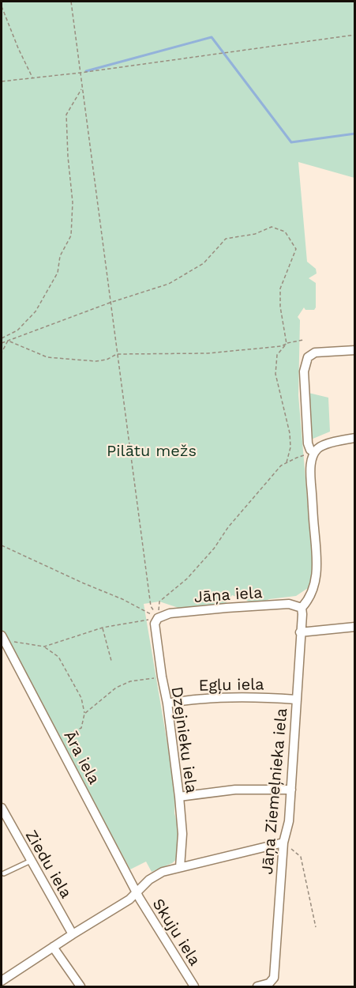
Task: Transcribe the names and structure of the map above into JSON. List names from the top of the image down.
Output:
{
  "streets": {
    "street": [
      "Jāņa iela",
      "Egļu iela",
      "Dzejnieku iela",
      "Āra iela",
      "Jāņa Ziemeļnieka iela",
      "Ziedu iela",
      "Skuju iela"
    ]
  },
  "crossings": [
    ["Jāņa iela", "Dzejnieku iela"],
    ["Jāņa iela", "Jāņa Ziemeļnieka iela"],
    ["Egļu iela", "Dzejnieku iela"],
    ["Egļu iela", "Jāņa Ziemeļnieka iela"],
    ["Āra iela", "Skuju iela"]
  ],
  "parks": ["Pilātu mežs"]
}
